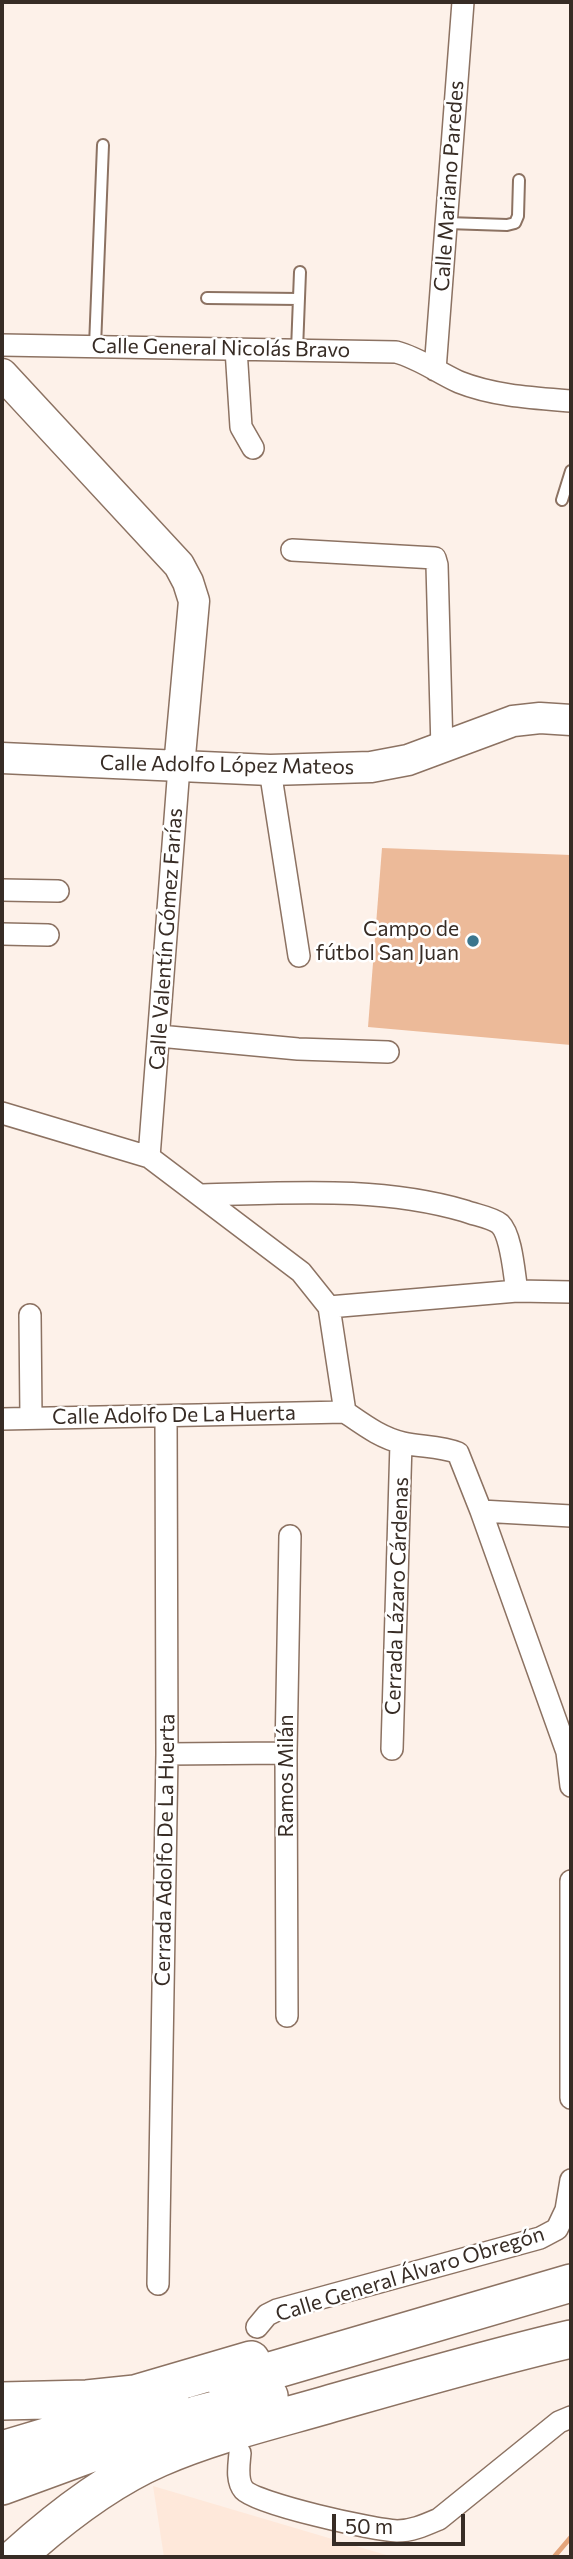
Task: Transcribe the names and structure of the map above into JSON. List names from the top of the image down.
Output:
{
  "streets": {
    "main road": ["Calle Adolfo López Mateos", "Calle Valentín Gómez Farías"],
    "street": [
      "Calle Mariano Paredes",
      "Calle General Nicolás Bravo",
      "Calle Adolfo De La Huerta",
      "Cerrada Lázaro Cárdenas",
      "Ramos Milán",
      "Cerrada Adolfo De La Huerta",
      "Calle General Álvaro Obregón"
    ]
  },
  "crossings": [
    ["Calle Mariano Paredes", "Calle General Nicolás Bravo"],
    ["Calle Adolfo López Mateos", "Calle Valentín Gómez Farías"],
    ["Calle Adolfo De La Huerta", "Cerrada Adolfo De La Huerta"]
  ],
  "places": ["Campo de fútbol San Juan"],
  "scale_bar": "50 m"
}
